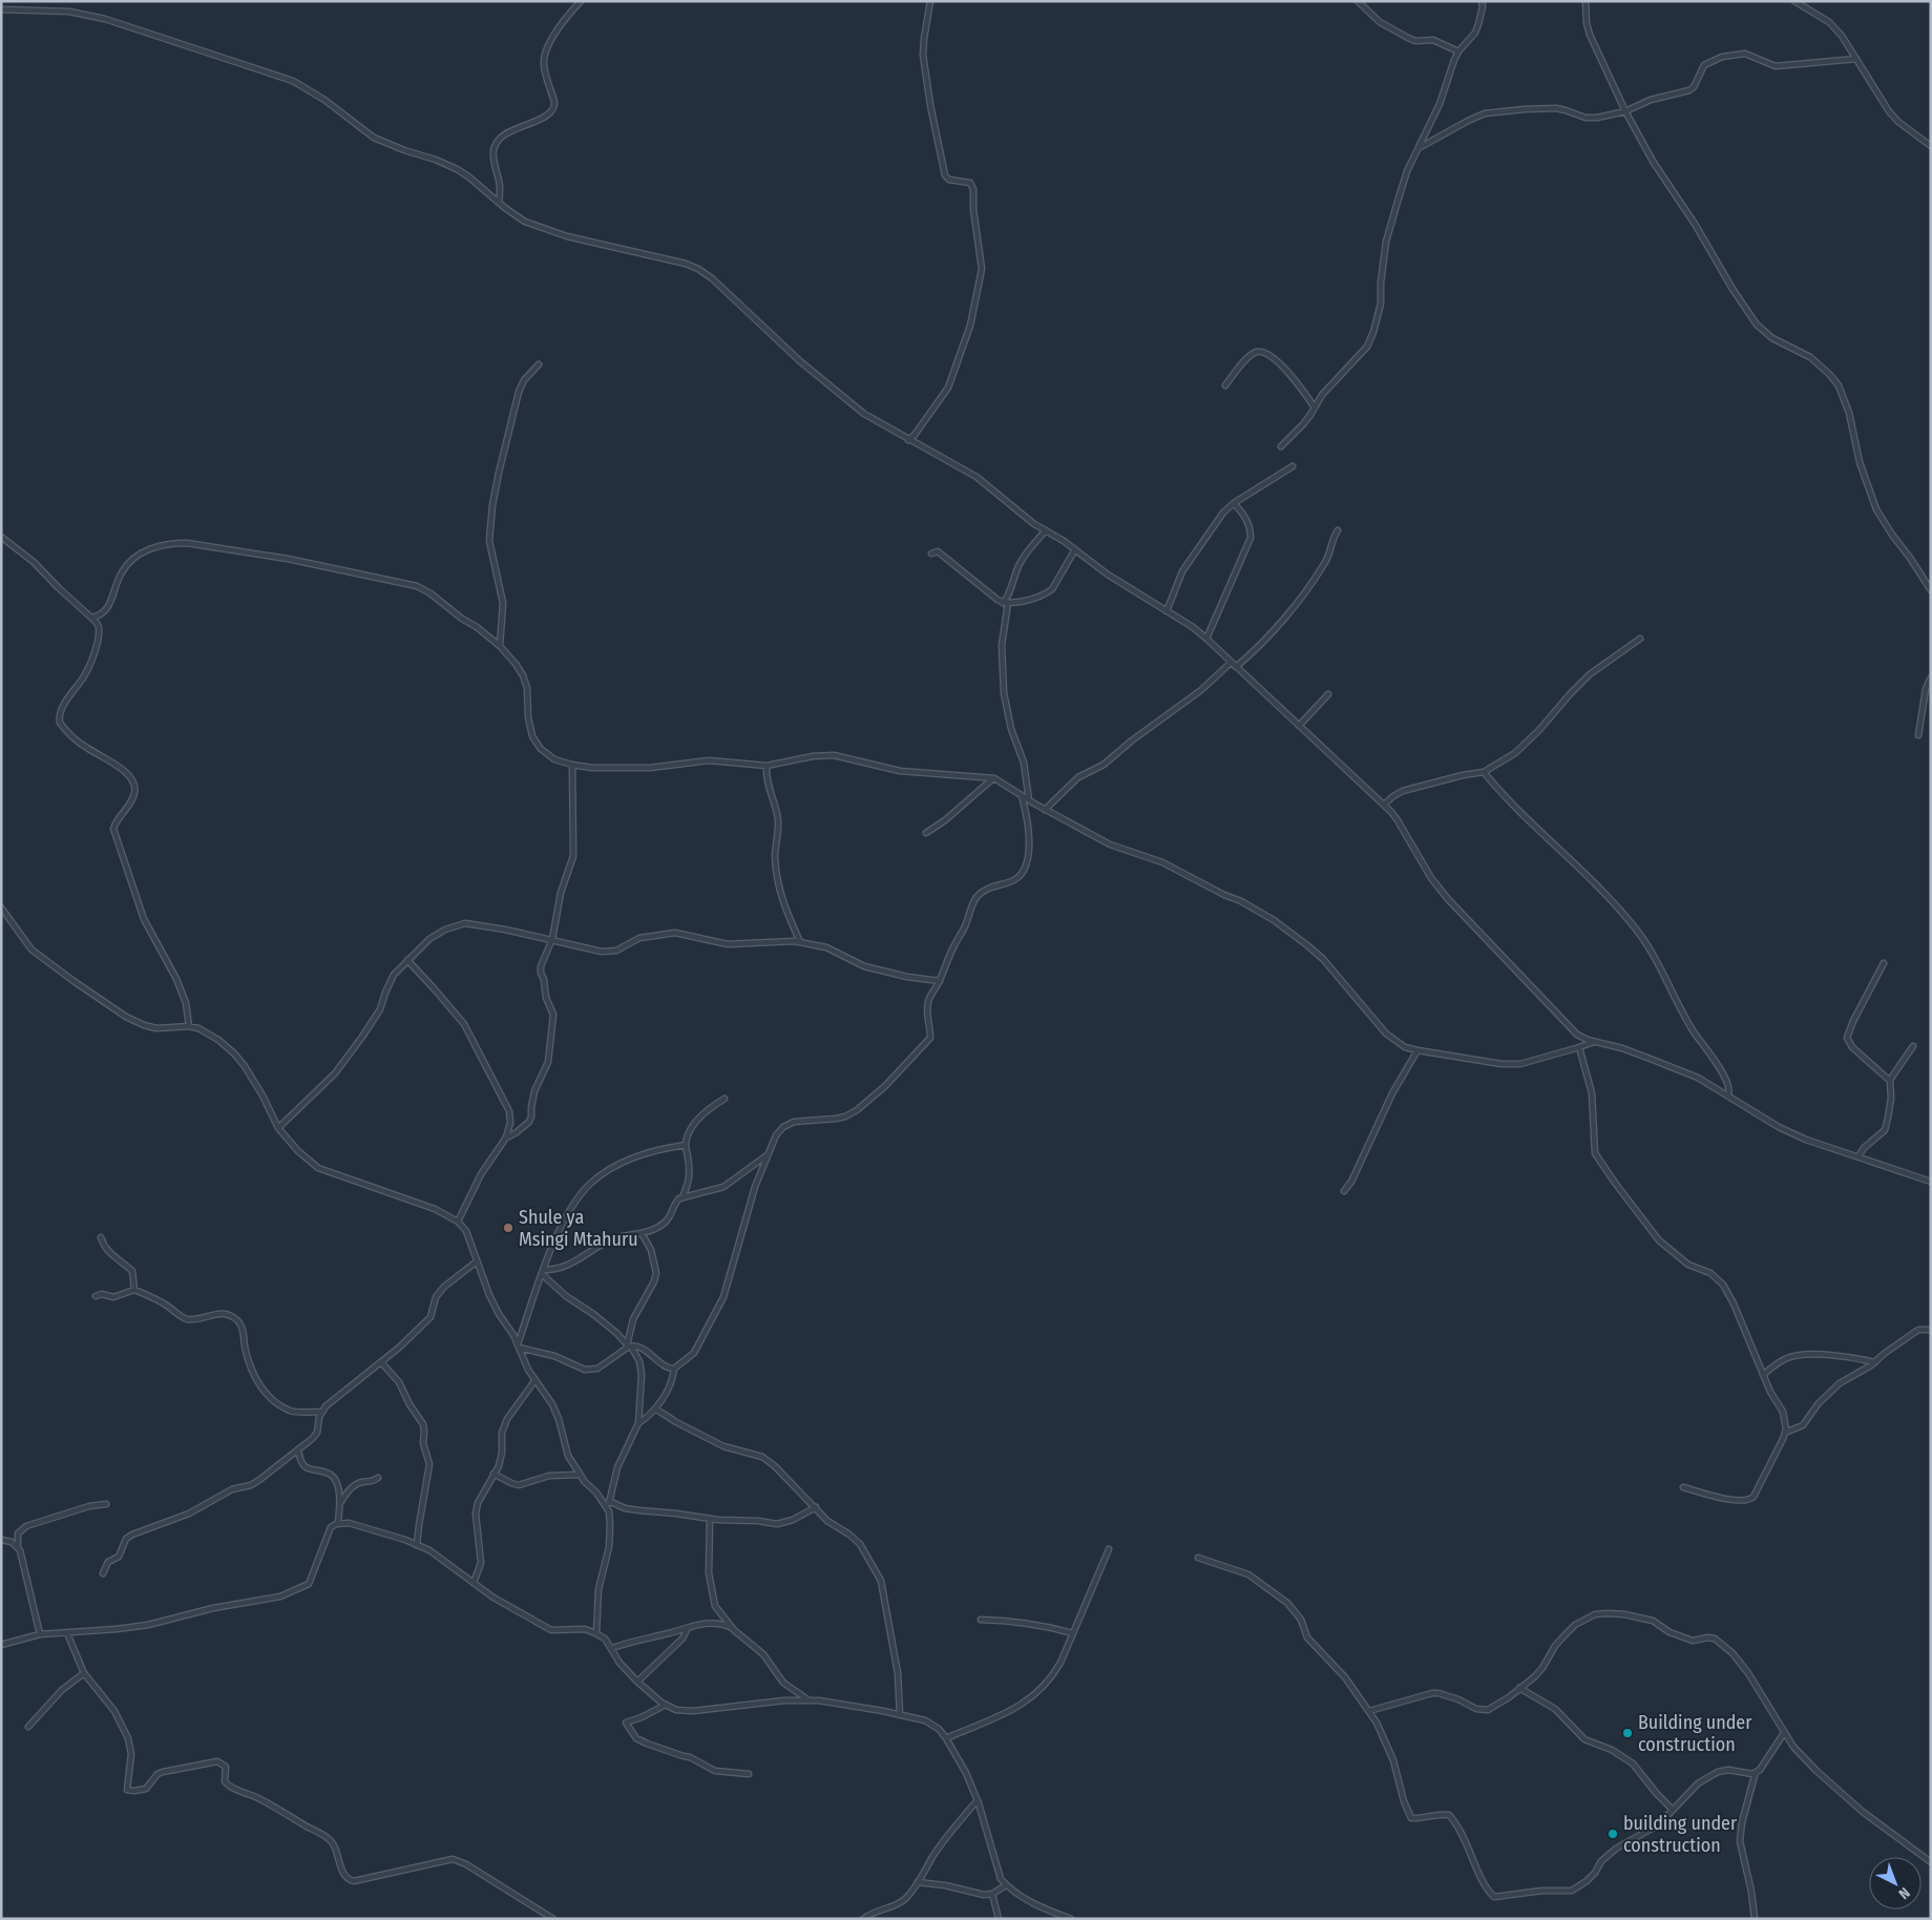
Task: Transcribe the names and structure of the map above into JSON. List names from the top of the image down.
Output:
{
  "places": ["Shule ya Msingi Mtahuru", "Building under construction", "building under construction"],
  "north": "bottom right"
}
